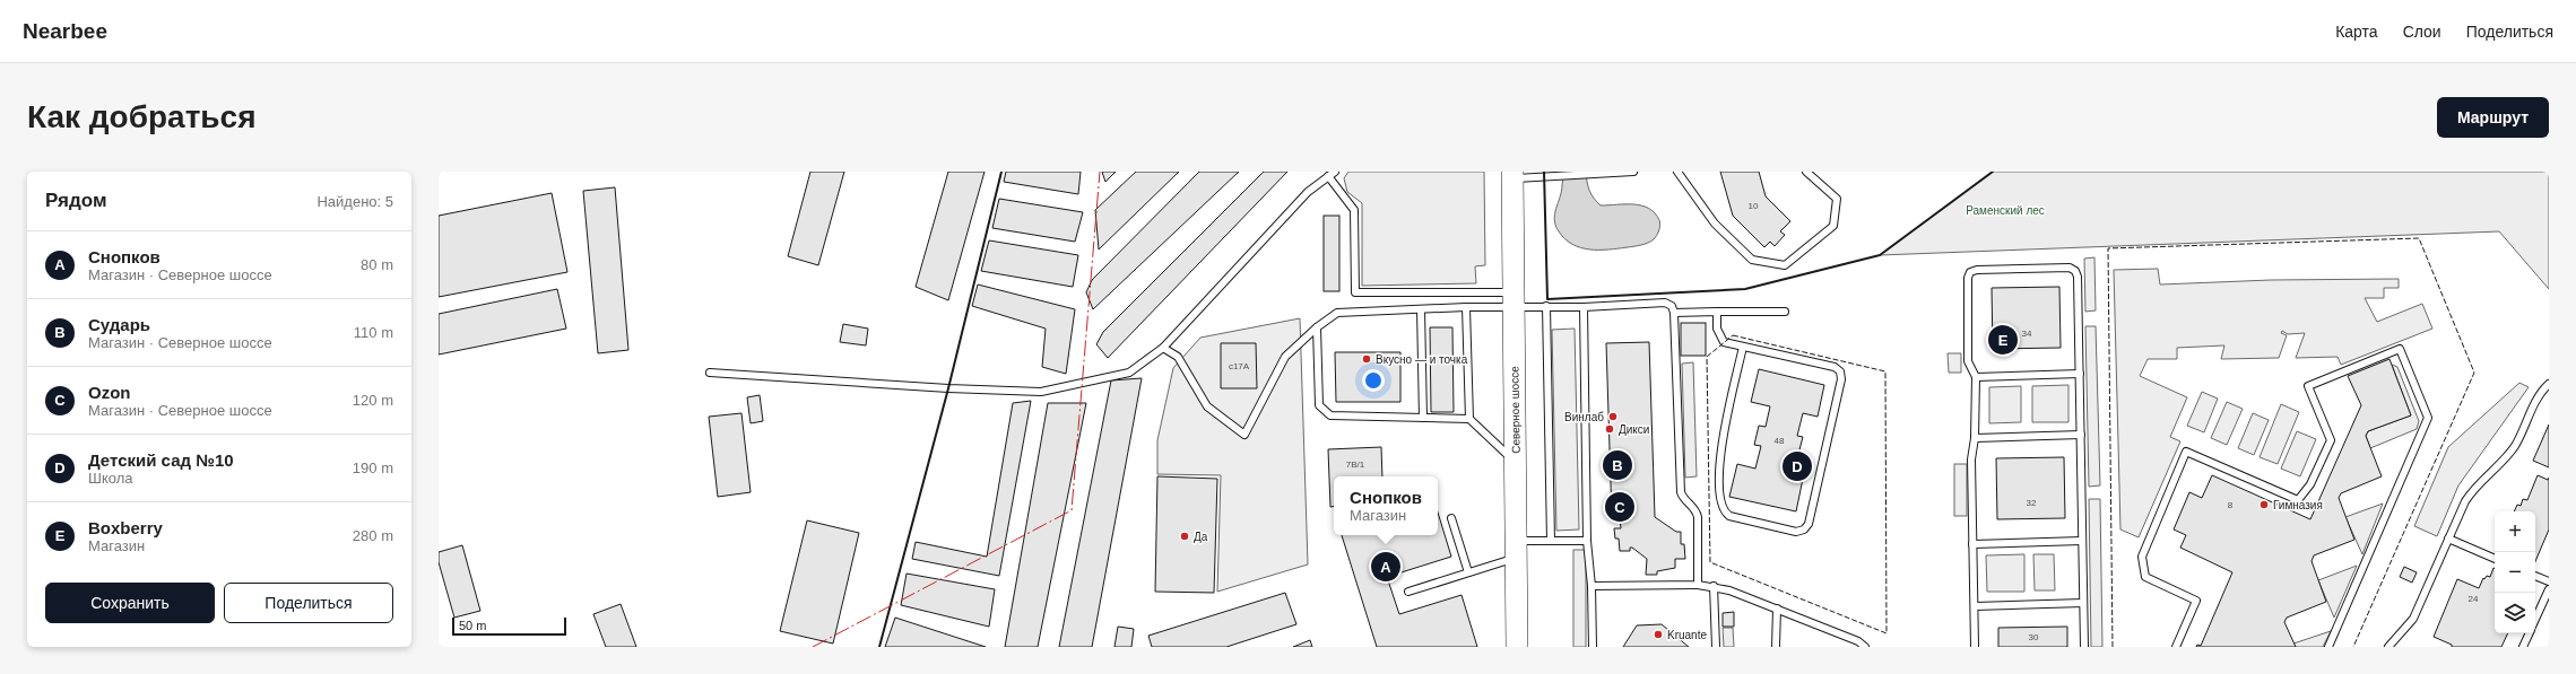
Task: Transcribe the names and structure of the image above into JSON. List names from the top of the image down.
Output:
{
  "streets": {
    "main road": ["Северное шоссе"]
  },
  "parks": ["Раменский лес"],
  "places": [
    "Вкусно — и точка",
    "Винлаб",
    "Дикси",
    "Гимназия",
    "Да",
    "Kruante"
  ],
  "house_numbers": [
    "10",
    "34",
    "с17А",
    "48",
    "7В/1",
    "32",
    "8",
    "24",
    "30"
  ],
  "scale_bar": "50 m",
  "page": {
    "header": "Nearbee",
    "nav": ["Карта", "Слои", "Поделиться"],
    "buttons": [
      "Маршрут",
      ["Сохранить", "Поделиться"]
    ],
    "title": "Как добраться",
    "heading": ["Рядом", "Найдено: 5"],
    "list": [
      {
        "mark": "A",
        "name": "Снопков",
        "note": "Магазин · Северное шоссе",
        "value": "80 m"
      },
      {
        "mark": "B",
        "name": "Сударь",
        "note": "Магазин · Северное шоссе",
        "value": "110 m"
      },
      {
        "mark": "C",
        "name": "Ozon",
        "note": "Магазин · Северное шоссе",
        "value": "120 m"
      },
      {
        "mark": "D",
        "name": "Детский сад №10",
        "note": "Школа",
        "value": "190 m"
      },
      {
        "mark": "E",
        "name": "Boxberry",
        "note": "Магазин",
        "value": "280 m"
      }
    ],
    "pins": [
      "E",
      "B",
      "D",
      "C",
      "A"
    ],
    "popup": ["Снопков", "Магазин"],
    "map_buttons": ["+", "−"],
    "scale": "50 m"
  }
}
